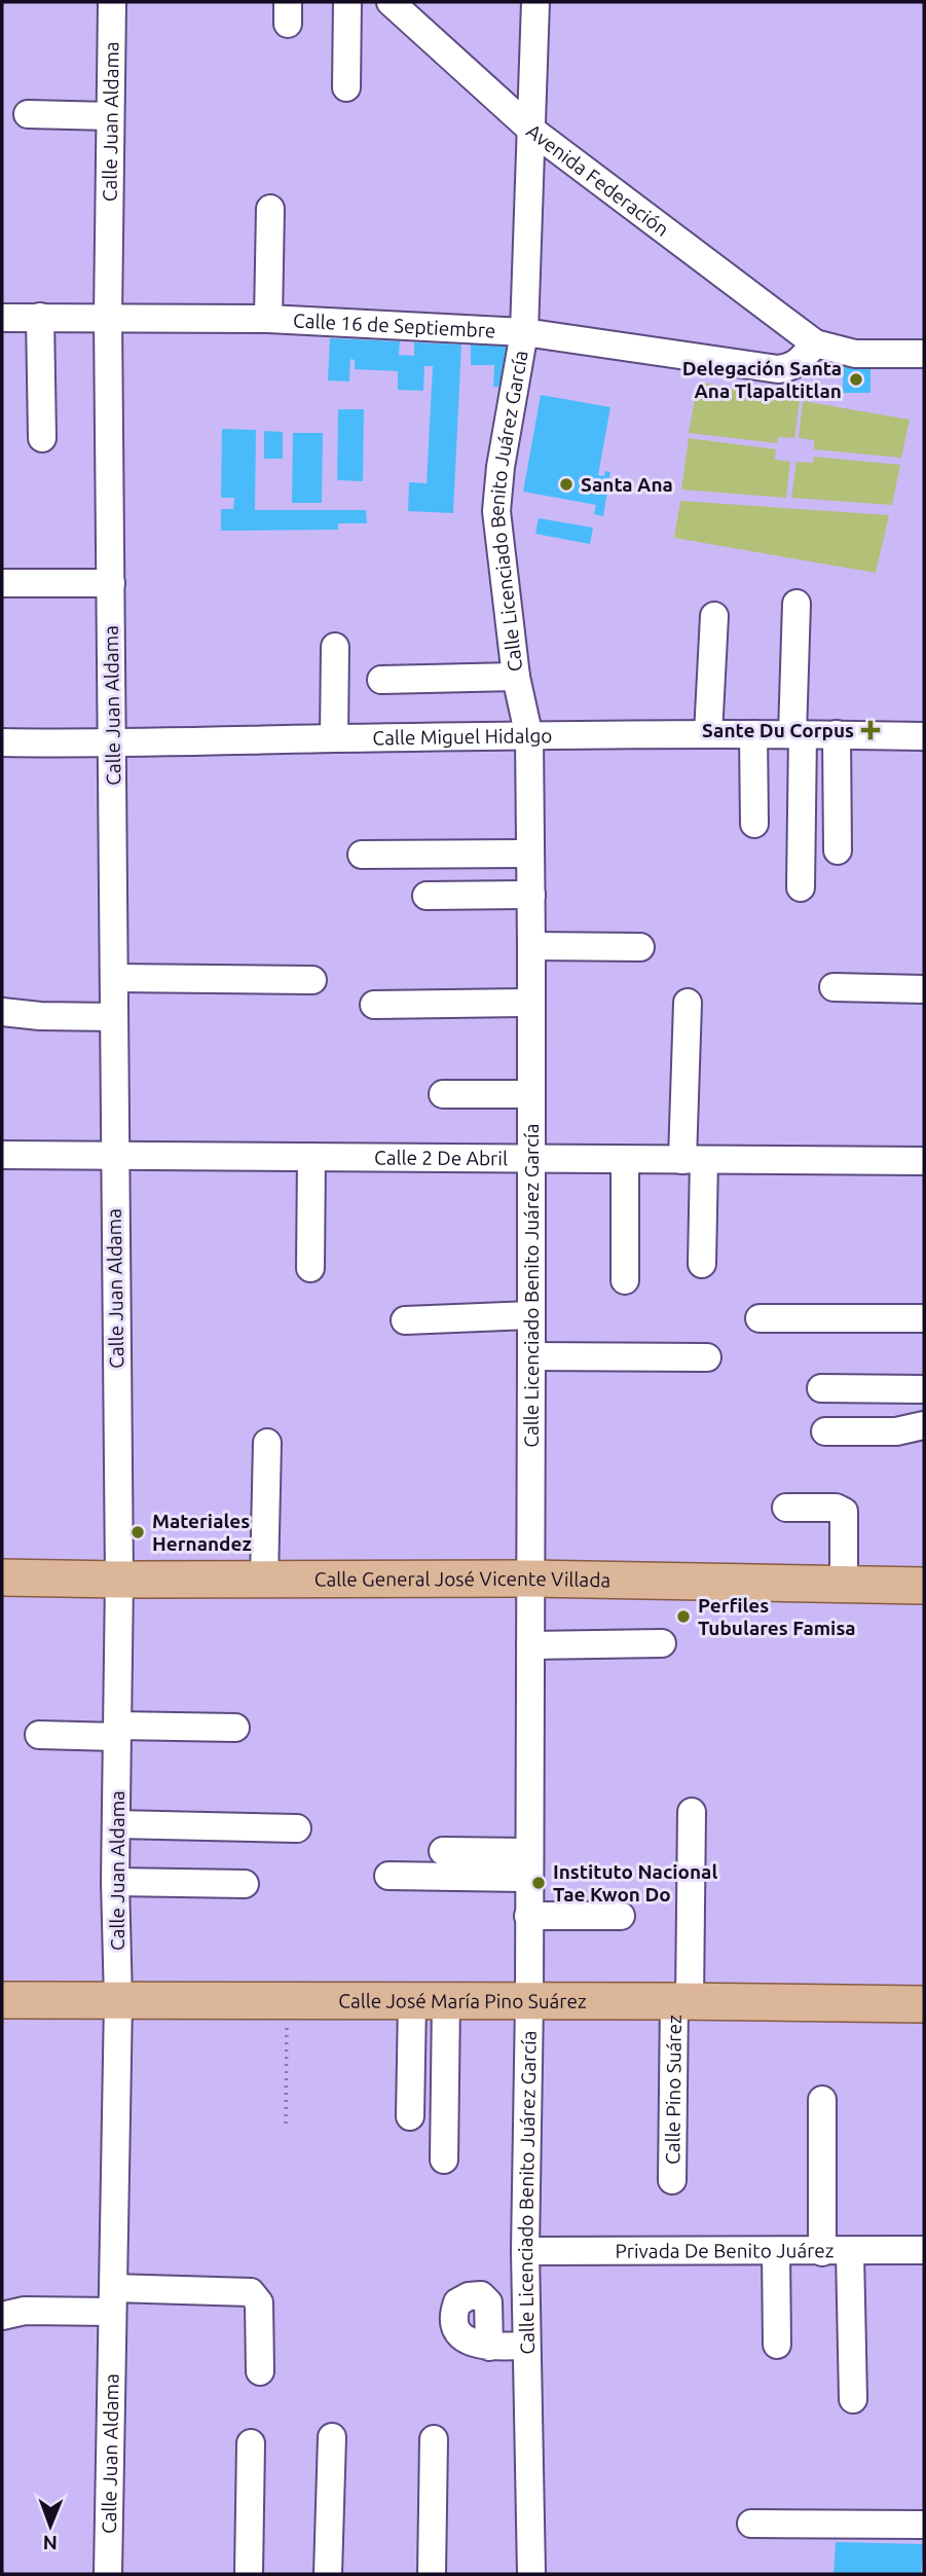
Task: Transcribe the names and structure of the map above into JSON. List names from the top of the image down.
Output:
{
  "streets": {
    "main road": ["Calle General José Vicente Villada", "Calle José María Pino Suárez"],
    "street": [
      "Calle Juan Aldama",
      "Avenida Federación",
      "Calle 16 de Septiembre",
      "Calle Licenciado Benito Juárez García",
      "Calle Miguel Hidalgo",
      "Calle 2 De Abril",
      "Calle Pino Suárez",
      "Privada De Benito Juárez"
    ]
  },
  "crossings": [
    ["Calle Juan Aldama", "Calle 16 de Septiembre"],
    ["Calle Juan Aldama", "Calle Miguel Hidalgo"],
    ["Calle Juan Aldama", "Calle 2 De Abril"],
    ["Calle Juan Aldama", "Calle General José Vicente Villada"],
    ["Calle Juan Aldama", "Calle José María Pino Suárez"],
    ["Avenida Federación", "Calle 16 de Septiembre"],
    ["Avenida Federación", "Calle Licenciado Benito Juárez García"],
    ["Calle 16 de Septiembre", "Calle Licenciado Benito Juárez García"],
    ["Calle Licenciado Benito Juárez García", "Calle Miguel Hidalgo"],
    ["Calle Licenciado Benito Juárez García", "Calle 2 De Abril"],
    ["Calle Licenciado Benito Juárez García", "Calle General José Vicente Villada"],
    ["Calle Licenciado Benito Juárez García", "Calle José María Pino Suárez"],
    ["Calle Licenciado Benito Juárez García", "Privada De Benito Juárez"],
    ["Calle José María Pino Suárez", "Calle Pino Suárez"]
  ],
  "places": {
    "other": [
      "Delegación Santa Ana Tlapaltitlan",
      "Santa Ana",
      "Materiales Hernandez",
      "Perfiles Tubulares Famisa",
      "Instituto Nacional Tae Kwon Do"
    ],
    "health": ["Sante Du Corpus"]
  },
  "north": "bottom"
}
